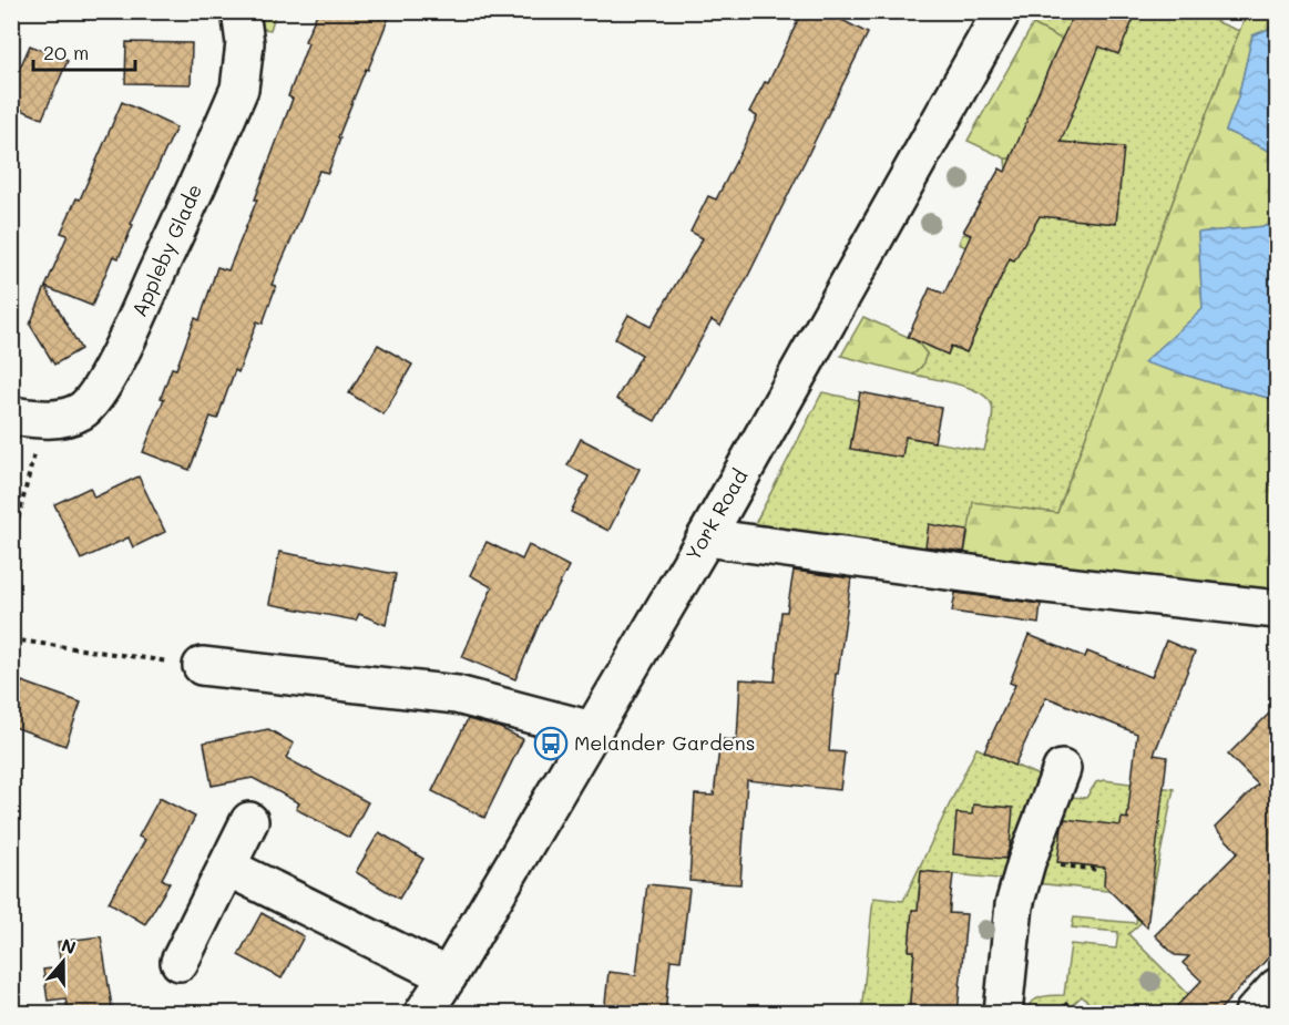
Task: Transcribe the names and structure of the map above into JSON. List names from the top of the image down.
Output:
{
  "streets": {
    "street": ["Appleby Glade", "York Road"]
  },
  "places": {
    "bus stop": ["Melander Gardens"]
  },
  "scale_bar": "20 m",
  "north": "top"
}
